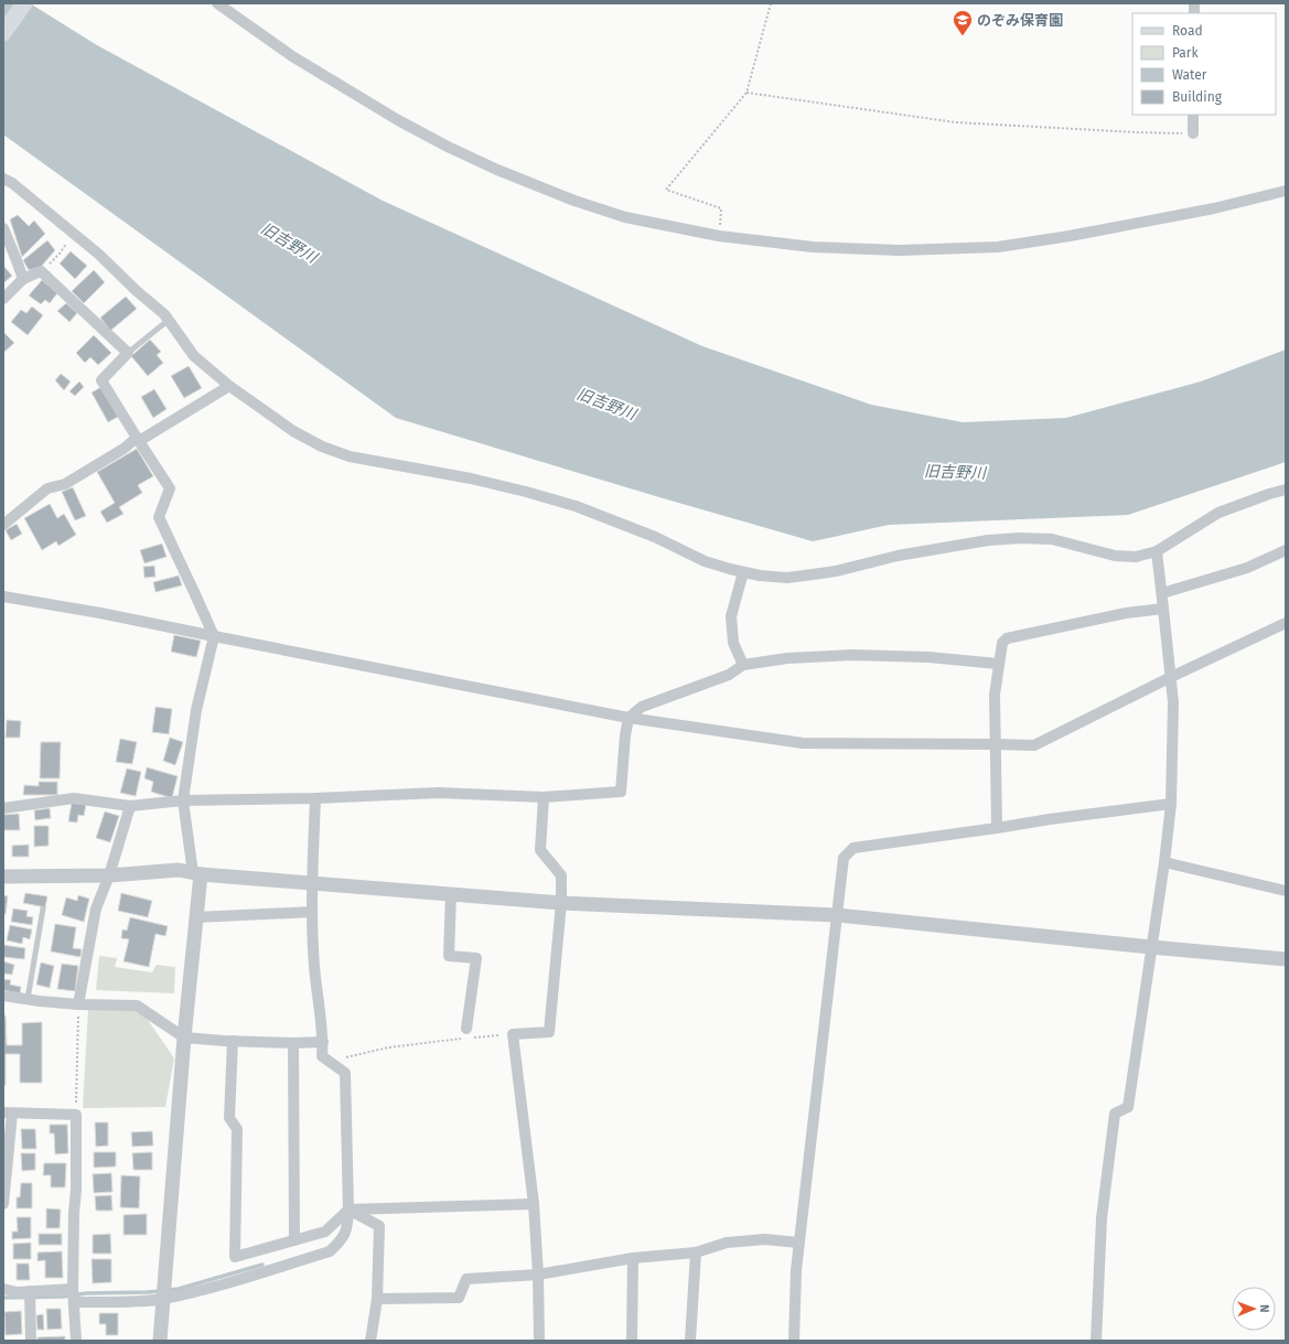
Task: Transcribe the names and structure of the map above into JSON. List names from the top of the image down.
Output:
{
  "water": ["旧吉野川"],
  "places": {
    "school or university": ["のぞみ保育園"]
  },
  "legend": [
    "Road",
    "Park",
    "Water",
    "Building"
  ],
  "north": "right"
}
